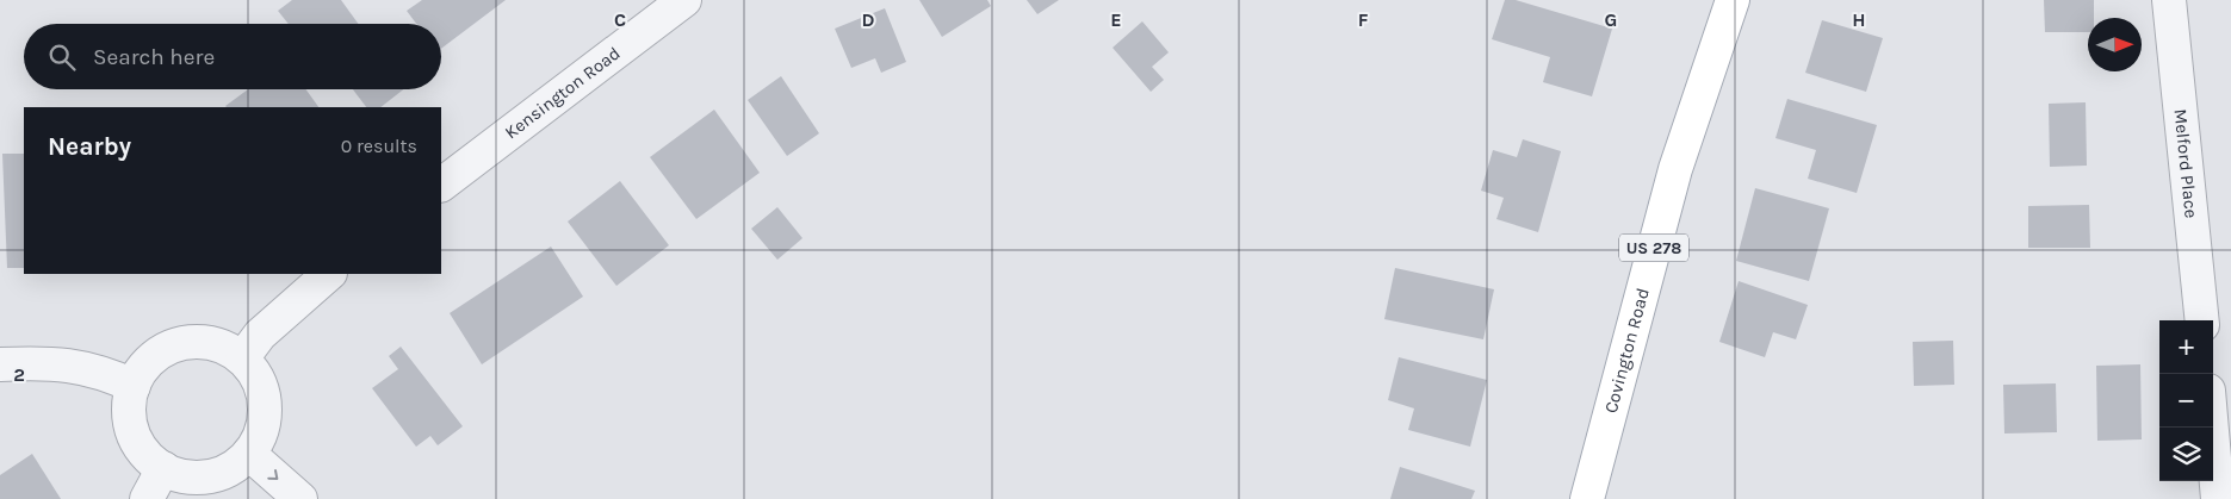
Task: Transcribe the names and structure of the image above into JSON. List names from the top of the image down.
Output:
{
  "streets": {
    "main road": ["US 278", "Covington Road"],
    "street": ["Kensington Road", "Melford Place"]
  },
  "north": "right",
  "page": {
    "search": "Search here",
    "heading": ["Nearby", "0 results"],
    "map_buttons": ["+", "−"]
  },
  "grid": {
    "columns": [
      "C",
      "D",
      "E",
      "F",
      "G",
      "H"
    ],
    "rows": ["2"]
  }
}
